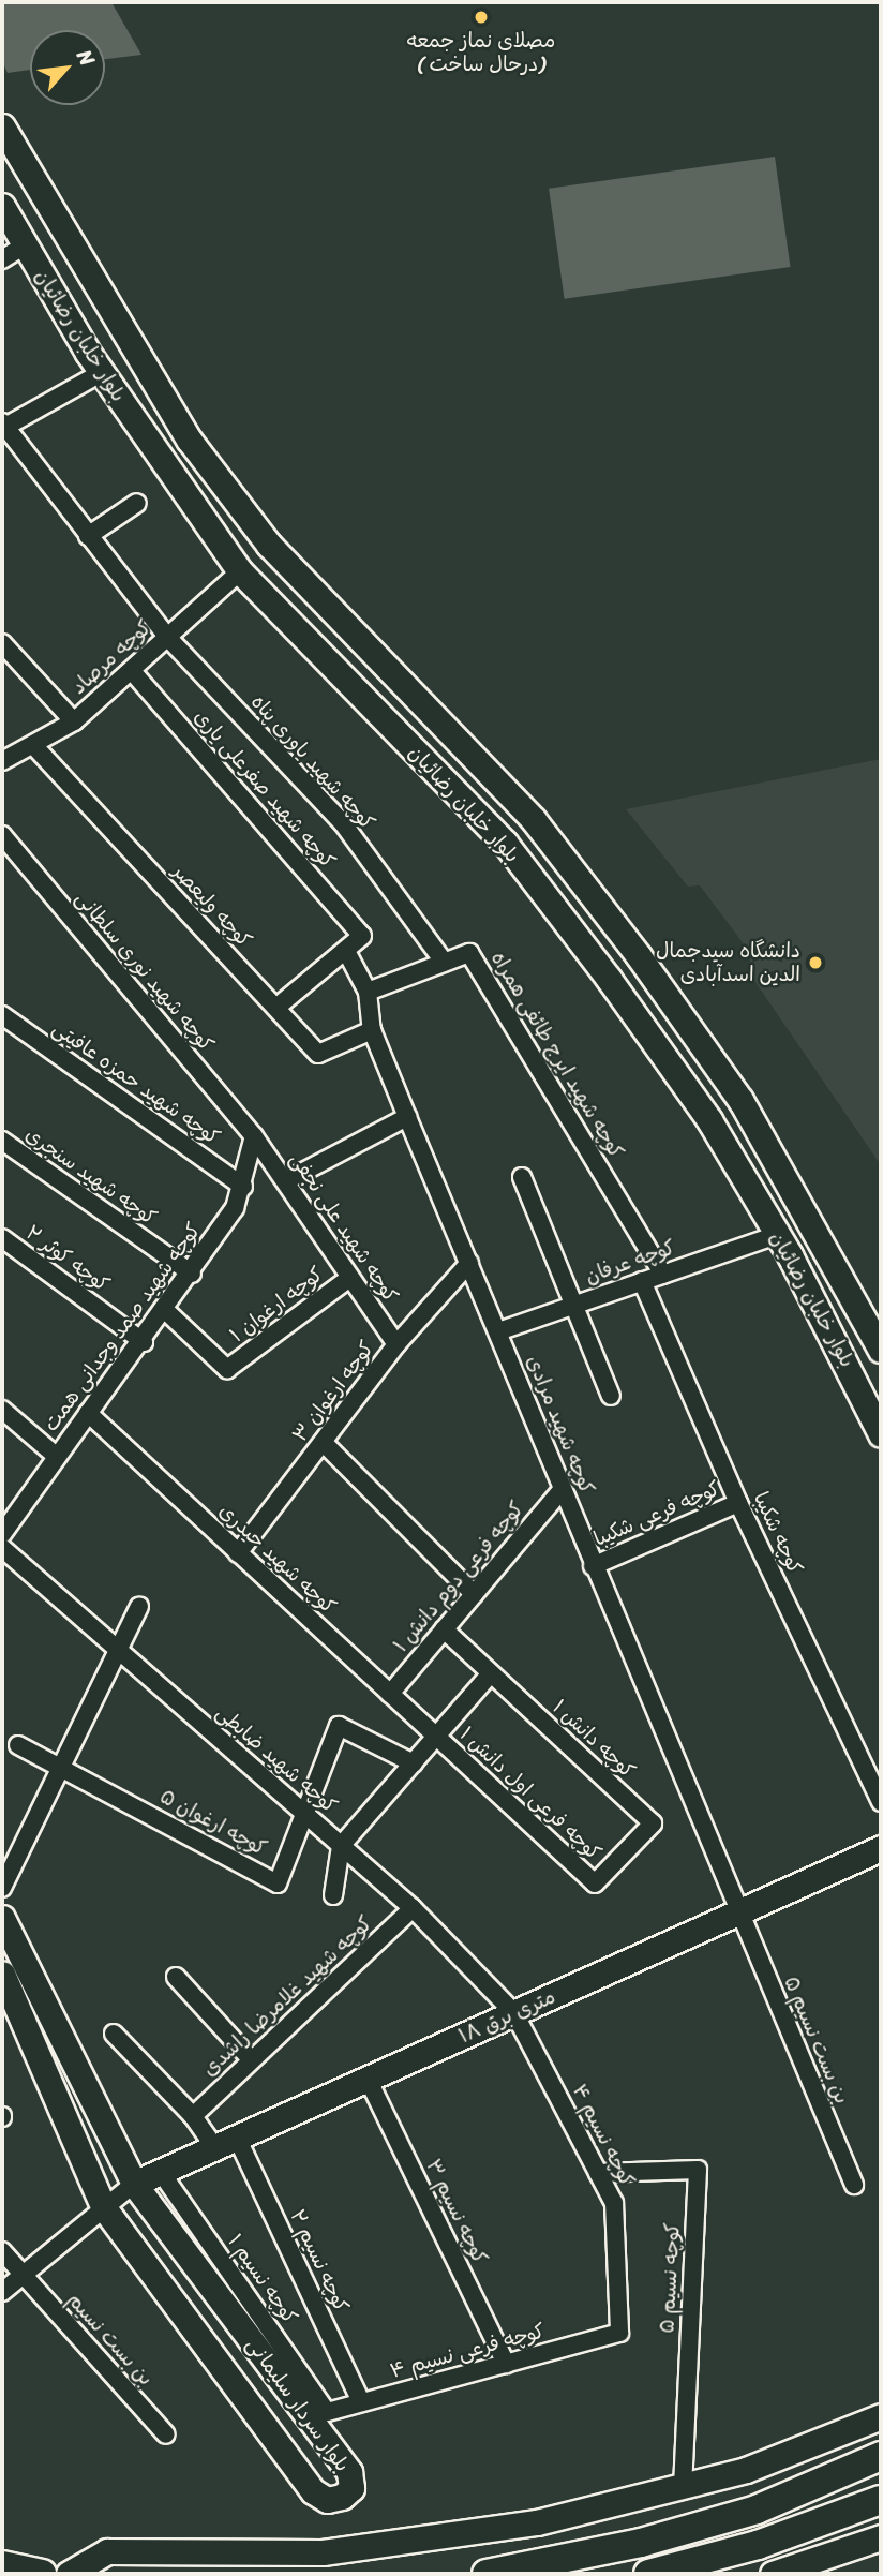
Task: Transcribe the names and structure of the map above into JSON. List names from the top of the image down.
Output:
{
  "streets": {
    "main road": ["بلوار خلبان رضائیان", "۱۸ متری برق", "بلوار سردار سلیمانی"],
    "street": [
      "کوچه مرصاد",
      "کوچه شهید یاوری پناه",
      "کوچه شهید صفرعلی یاری",
      "کوچه ولیعصر",
      "کوچه شهید نوری سلطانی",
      "کوچه شهید ایرج طائفی همراه",
      "کوچه شهید حمزه عافیتی",
      "کوچه شهید سنجری",
      "کوچه شهید علی نجفی",
      "کوچه کوثر ۲",
      "کوچه عرفان",
      "کوچه ارغوان ۱",
      "کوچه شهید صمد وجدانی همت",
      "کوچه ارغوان ۳",
      "کوچه شهید مرادی",
      "کوچه فرعی شکیبا",
      "کوچه شکیبا",
      "کوچه شهید حیدری",
      "کوچه فرعی دوم دانش ۱",
      "کوچه دانش ۱",
      "کوچه شهید ضابطی",
      "کوچه فرعی اول دانش ۱",
      "کوچه ارغوان ۵",
      "کوچه شهید غلامرضا راشدی",
      "بن بست نسیم ۵",
      "کوچه نسیم ۴",
      "کوچه نسیم ۳",
      "کوچه نسیم ۲",
      "کوچه نسیم ۵",
      "کوچه نسیم ۱",
      "بن بست نسیم",
      "کوچه فرعی نسیم ۴"
    ]
  },
  "crossings": [
    ["بلوار خلبان رضائیان", "کوچه مرصاد"],
    ["بلوار خلبان رضائیان", "کوچه عرفان"],
    ["کوچه مرصاد", "کوچه شهید یاوری پناه"],
    ["کوچه مرصاد", "کوچه شهید صفرعلی یاری"],
    ["کوچه مرصاد", "کوچه ولیعصر"],
    ["کوچه شهید یاوری پناه", "کوچه شهید ایرج طائفی همراه"],
    ["کوچه شهید صفرعلی یاری", "کوچه شهید مرادی"],
    ["کوچه ولیعصر", "کوچه شهید مرادی"],
    ["کوچه شهید نوری سلطانی", "کوچه شهید علی نجفی"],
    ["کوچه شهید نوری سلطانی", "کوچه شهید صمد وجدانی همت"],
    ["کوچه شهید ایرج طائفی همراه", "کوچه عرفان"],
    ["کوچه شهید ایرج طائفی همراه", "کوچه شهید مرادی"],
    ["کوچه شهید حمزه عافیتی", "کوچه شهید صمد وجدانی همت"],
    ["کوچه شهید سنجری", "کوچه شهید صمد وجدانی همت"],
    ["کوچه شهید علی نجفی", "کوچه ارغوان ۱"],
    ["کوچه شهید علی نجفی", "کوچه شهید صمد وجدانی همت"],
    ["کوچه شهید علی نجفی", "کوچه ارغوان ۳"],
    ["کوچه کوثر ۲", "کوچه شهید صمد وجدانی همت"],
    ["کوچه عرفان", "کوچه شهید مرادی"],
    ["کوچه عرفان", "کوچه شکیبا"],
    ["کوچه ارغوان ۱", "کوچه شهید صمد وجدانی همت"],
    ["کوچه شهید صمد وجدانی همت", "کوچه شهید حیدری"],
    ["کوچه ارغوان ۳", "کوچه شهید مرادی"],
    ["کوچه ارغوان ۳", "کوچه شهید حیدری"],
    ["کوچه شهید مرادی", "کوچه فرعی شکیبا"],
    ["کوچه شهید مرادی", "کوچه فرعی دوم دانش ۱"],
    ["کوچه شهید مرادی", "۱۸ متری برق"],
    ["کوچه شهید مرادی", "بن بست نسیم ۵"],
    ["کوچه فرعی شکیبا", "کوچه شکیبا"],
    ["کوچه شهید حیدری", "کوچه فرعی دوم دانش ۱"],
    ["کوچه شهید حیدری", "کوچه فرعی اول دانش ۱"],
    ["کوچه فرعی دوم دانش ۱", "کوچه دانش ۱"],
    ["کوچه دانش ۱", "کوچه فرعی اول دانش ۱"],
    ["کوچه شهید ضابطی", "کوچه ارغوان ۵"],
    ["کوچه شهید ضابطی", "کوچه شهید غلامرضا راشدی"],
    ["کوچه شهید ضابطی", "۱۸ متری برق"],
    ["کوچه شهید ضابطی", "کوچه نسیم ۴"],
    ["کوچه شهید غلامرضا راشدی", "کوچه نسیم ۲"],
    ["۱۸ متری برق", "بن بست نسیم ۵"],
    ["۱۸ متری برق", "کوچه نسیم ۴"],
    ["۱۸ متری برق", "کوچه نسیم ۳"],
    ["۱۸ متری برق", "کوچه نسیم ۲"],
    ["۱۸ متری برق", "کوچه نسیم ۱"],
    ["۱۸ متری برق", "بلوار سردار سلیمانی"],
    ["کوچه نسیم ۴", "کوچه نسیم ۵"],
    ["کوچه نسیم ۴", "کوچه فرعی نسیم ۴"],
    ["کوچه نسیم ۳", "کوچه فرعی نسیم ۴"],
    ["کوچه نسیم ۲", "کوچه فرعی نسیم ۴"],
    ["کوچه نسیم ۱", "کوچه فرعی نسیم ۴"]
  ],
  "places": ["مصلای نماز جمعه ( درحال ساخت)", "دانشگاه سیدجمال الدین اسدآبادی"],
  "north": "top right"
}
